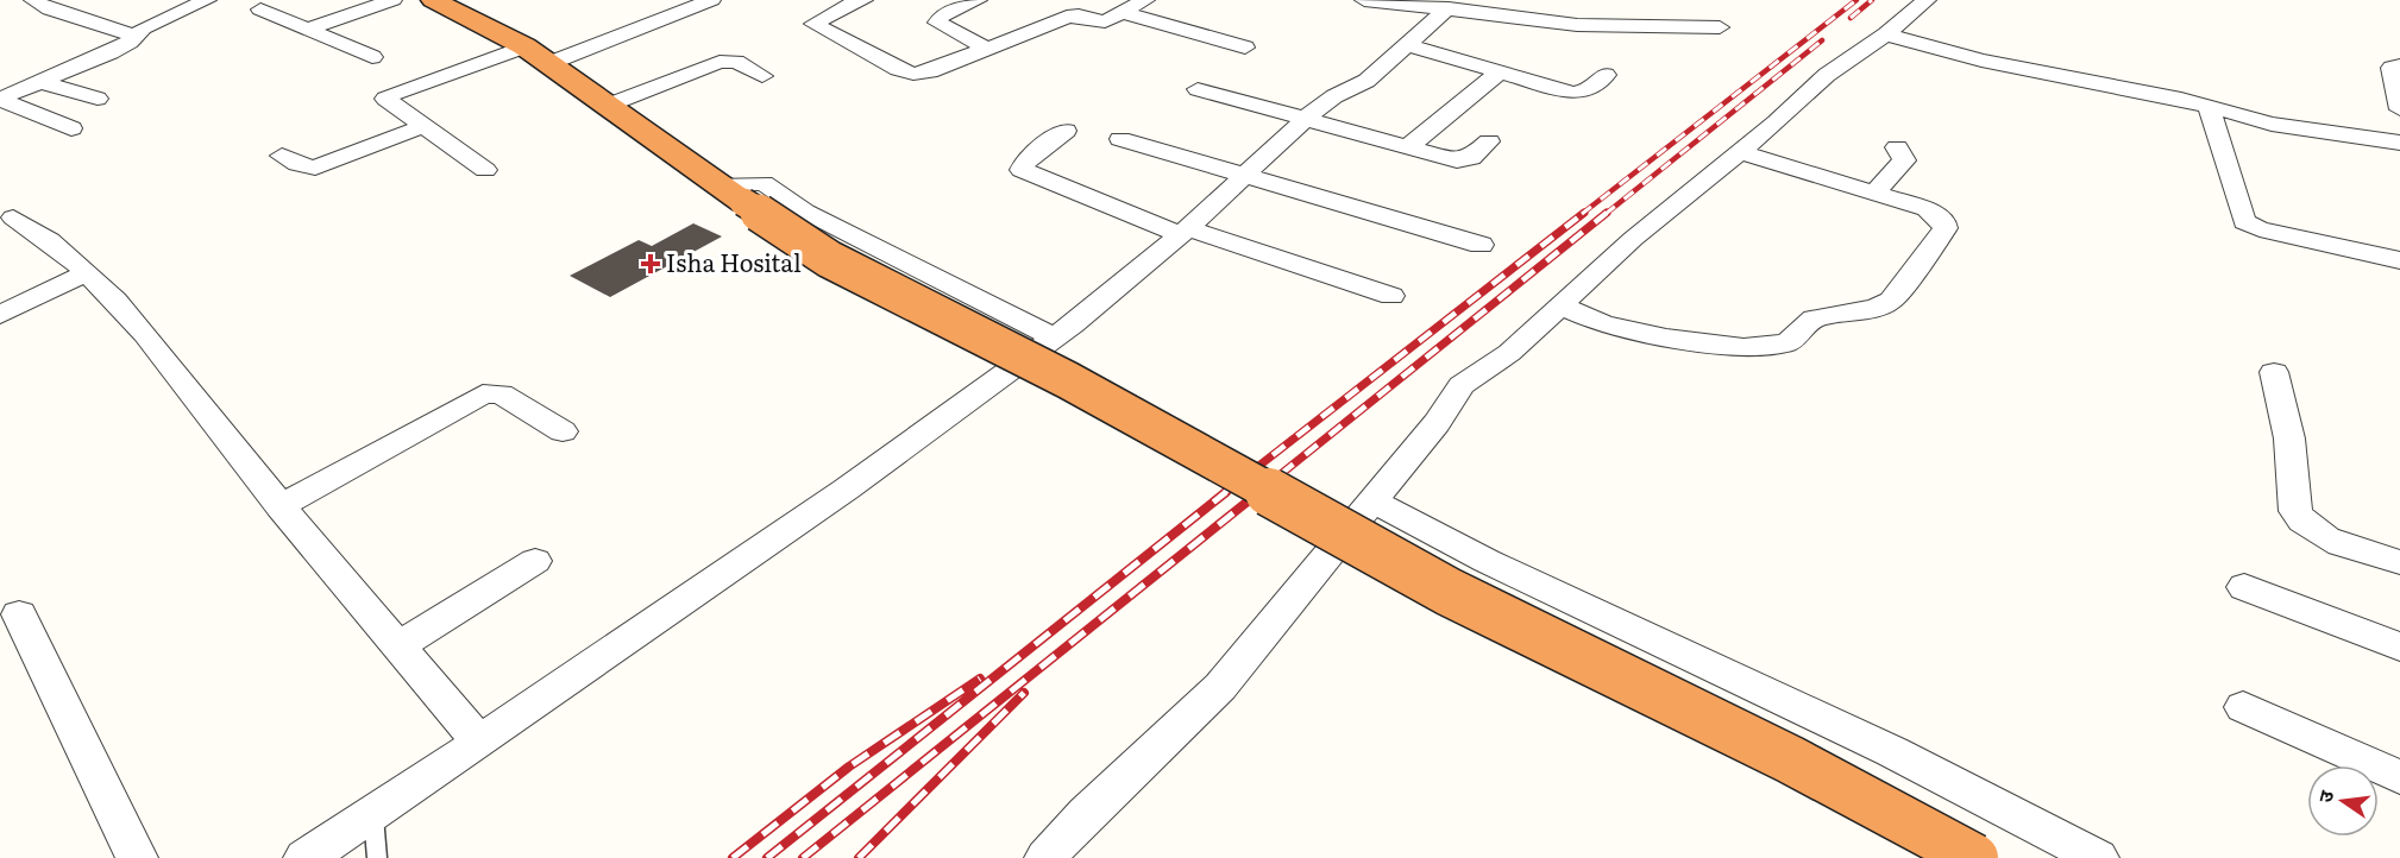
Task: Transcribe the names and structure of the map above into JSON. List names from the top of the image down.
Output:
{
  "places": {
    "health": ["Isha Hosital"]
  },
  "north": "left"
}
